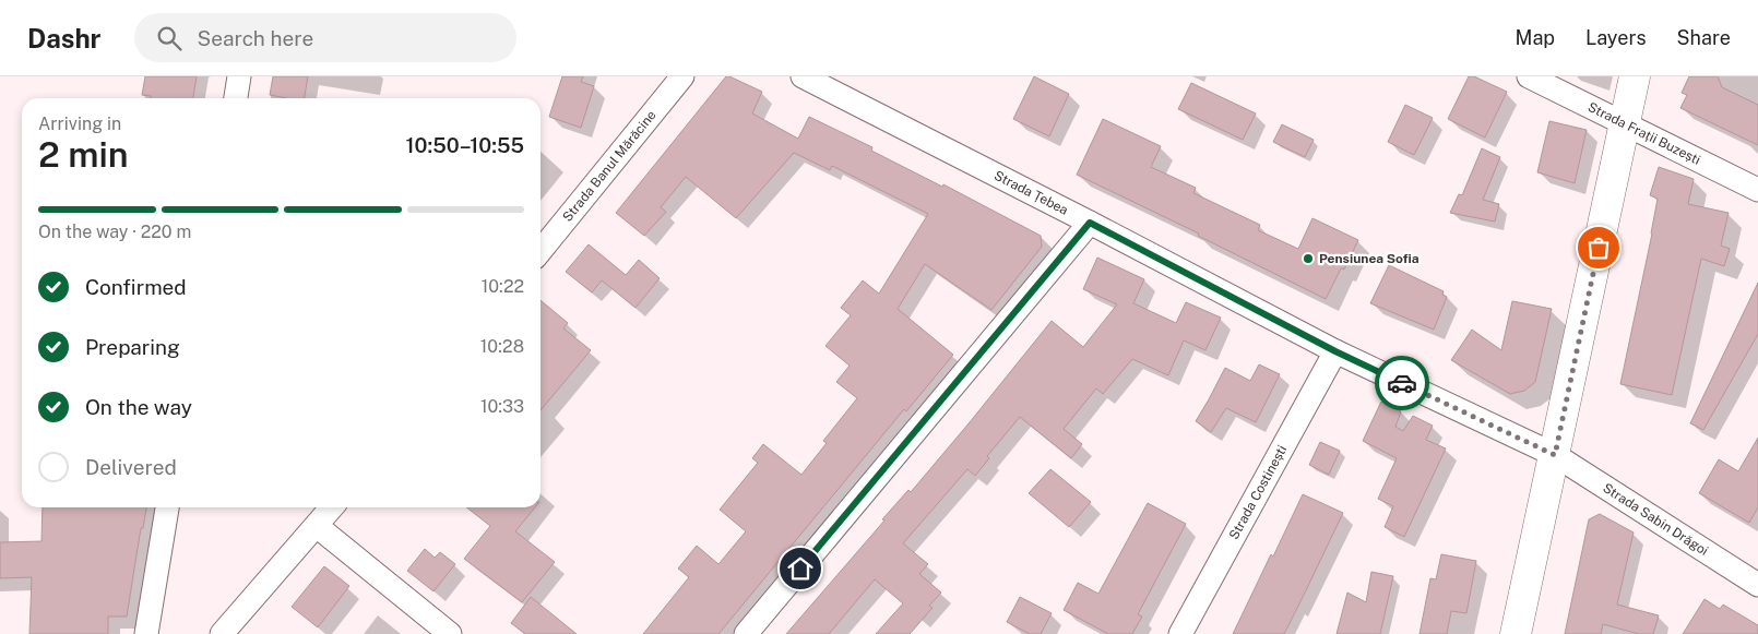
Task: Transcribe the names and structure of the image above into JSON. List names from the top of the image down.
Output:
{
  "streets": {
    "street": [
      "Strada Frații Buzești",
      "Strada Banul Mărăcine",
      "Strada Țebea",
      "Strada Costinești",
      "Strada Sabin Drăgoi"
    ]
  },
  "crossings": [
    ["Strada Țebea", "Strada Costinești"],
    ["Strada Țebea", "Strada Sabin Drăgoi"]
  ],
  "places": ["Pensiunea Sofia"],
  "page": {
    "header": "Dashr",
    "search": "Search here",
    "nav": ["Map", "Layers", "Share"],
    "heading": ["2 min", "Arriving in", "10:50–10:55"],
    "bar": "On the way · 220 m",
    "list": [
      ["Confirmed", "10:22"],
      ["Preparing", "10:28"],
      ["On the way", "10:33"],
      "Delivered"
    ]
  }
}
